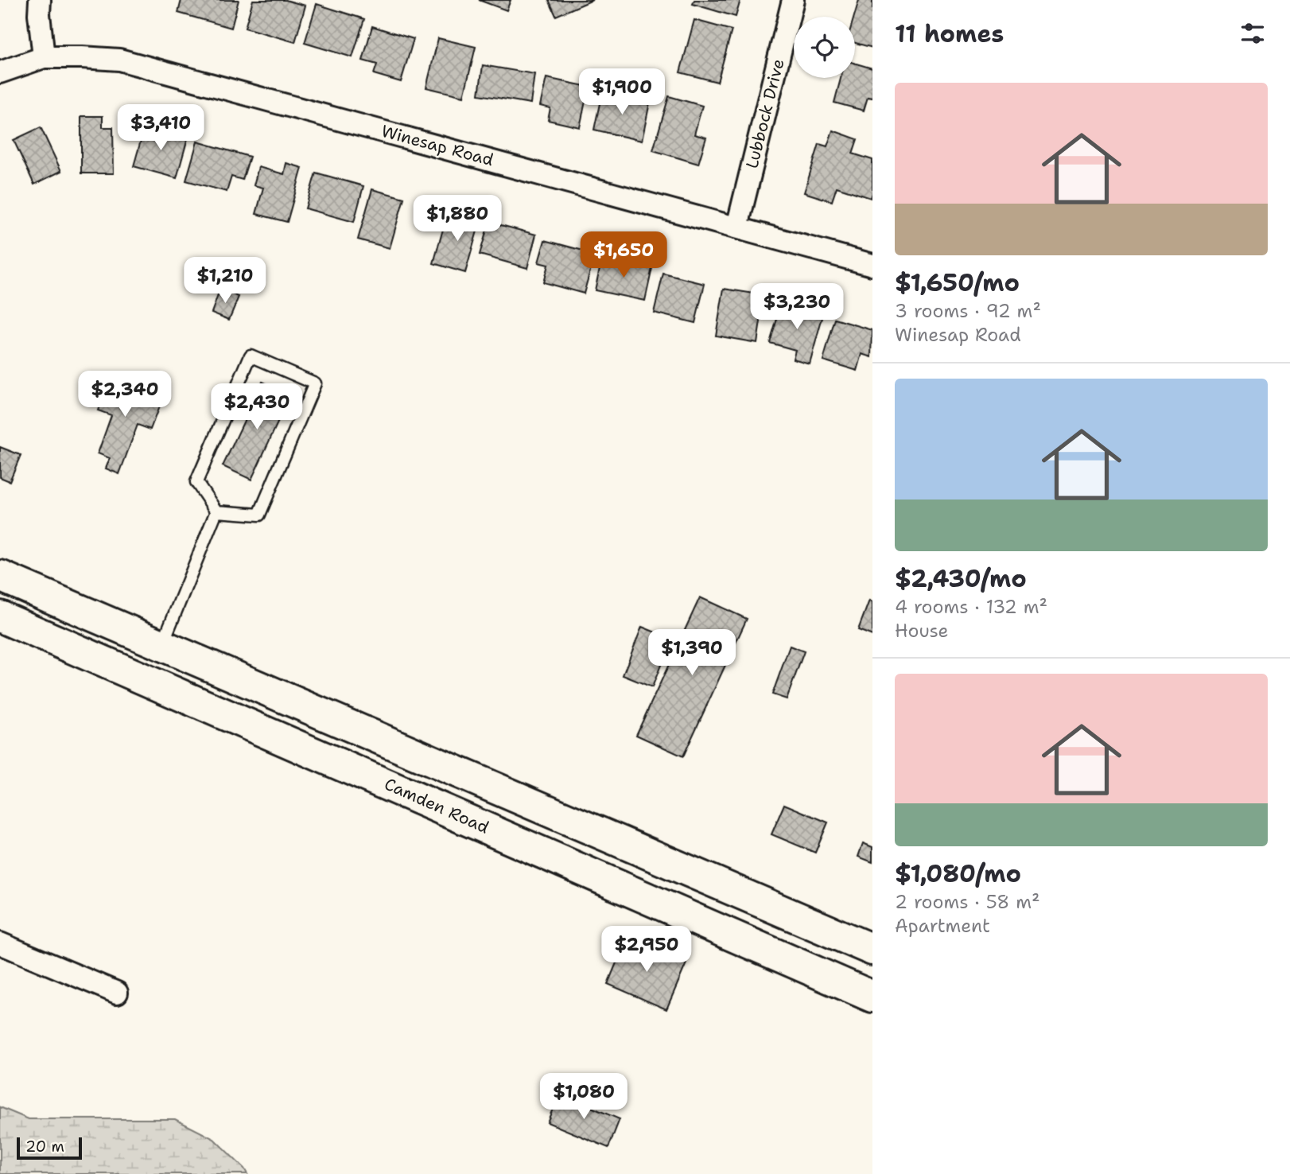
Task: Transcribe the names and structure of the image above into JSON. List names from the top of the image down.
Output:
{
  "streets": {
    "main road": ["Camden Road"],
    "street": ["Lubbock Drive", "Winesap Road"]
  },
  "crossings": [
    ["Lubbock Drive", "Winesap Road"]
  ],
  "scale_bar": "20 m",
  "page": {
    "heading": "11 homes",
    "list": [
      {
        "name": "$1,650/mo",
        "note": "3 rooms · 92 m² · Winesap Road"
      },
      {
        "name": "$2,430/mo",
        "note": "4 rooms · 132 m² · House"
      },
      {
        "name": "$1,080/mo",
        "note": "2 rooms · 58 m² · Apartment"
      }
    ],
    "price": [
      "$1,900",
      "$3,410",
      "$1,880",
      "$1,650",
      "$1,210",
      "$3,230",
      "$2,340",
      "$2,430",
      "$1,390",
      "$2,950",
      "$1,080"
    ],
    "scale": "20 m"
  }
}
